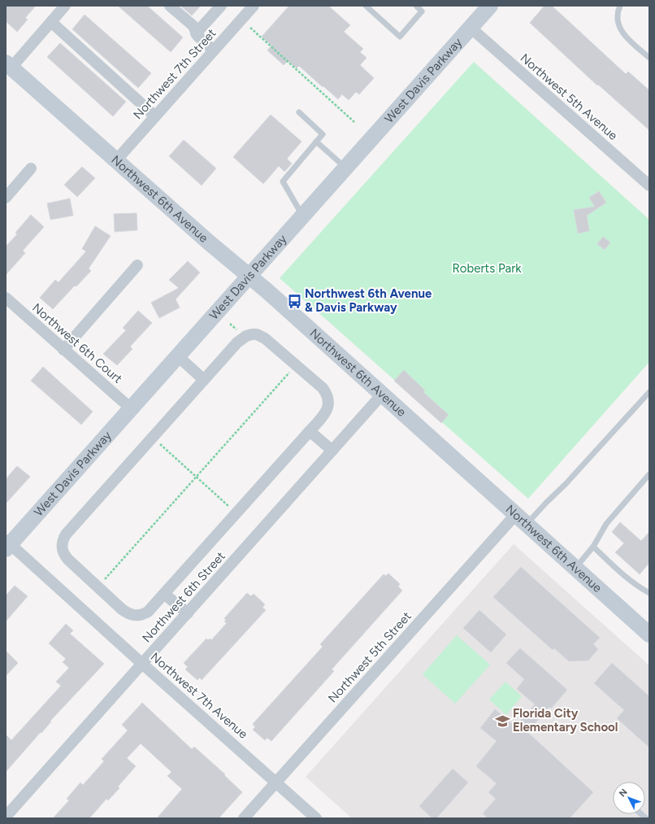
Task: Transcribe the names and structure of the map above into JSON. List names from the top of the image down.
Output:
{
  "streets": {
    "street": [
      "Northwest 7th Street",
      "West Davis Parkway",
      "Northwest 5th Avenue",
      "Northwest 6th Avenue",
      "Northwest 6th Court",
      "Northwest 6th Street",
      "Northwest 5th Street",
      "Northwest 7th Avenue"
    ]
  },
  "crossings": [
    ["Northwest 7th Street", "Northwest 6th Avenue"],
    ["West Davis Parkway", "Northwest 5th Avenue"],
    ["West Davis Parkway", "Northwest 6th Avenue"],
    ["West Davis Parkway", "Northwest 6th Court"],
    ["West Davis Parkway", "Northwest 7th Avenue"],
    ["Northwest 6th Avenue", "Northwest 6th Street"],
    ["Northwest 6th Avenue", "Northwest 5th Street"],
    ["Northwest 6th Street", "Northwest 7th Avenue"],
    ["Northwest 5th Street", "Northwest 7th Avenue"]
  ],
  "parks": ["Roberts Park"],
  "places": {
    "bus stop": ["Northwest 6th Avenue & Davis Parkway"],
    "school or university": ["Florida City Elementary School"]
  },
  "north": "top left"
}
